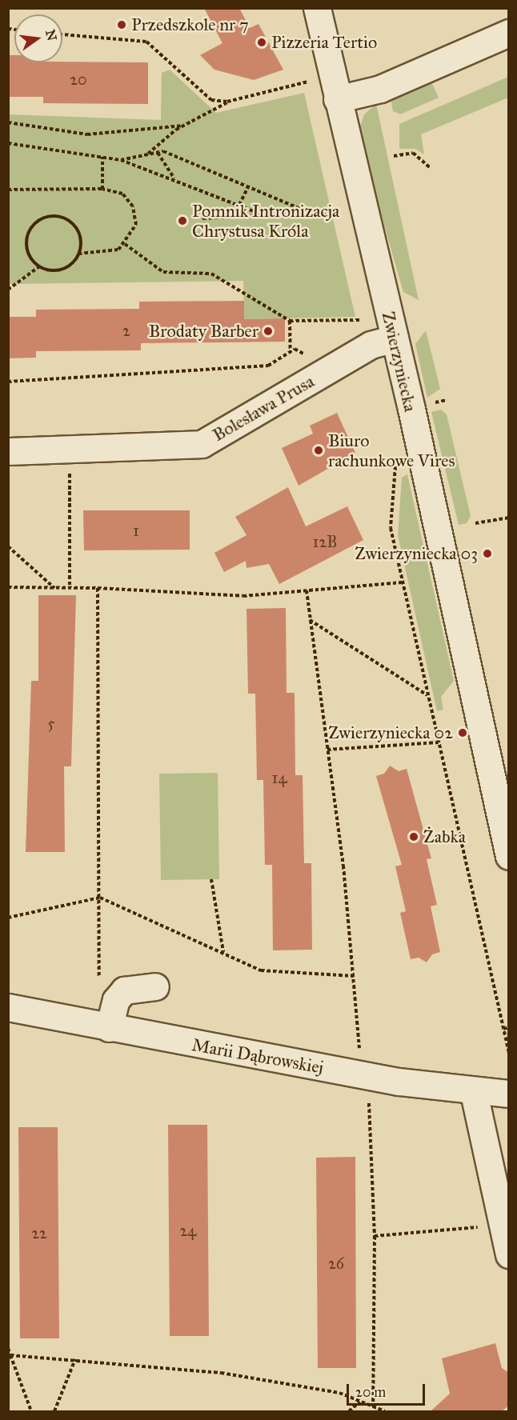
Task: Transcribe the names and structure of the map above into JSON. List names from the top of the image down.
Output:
{
  "streets": {
    "street": ["Zwierzyniecka", "Bolesława Prusa", "Marii Dąbrowskiej"]
  },
  "crossings": [
    ["Zwierzyniecka", "Bolesława Prusa"]
  ],
  "places": [
    "Przedszkole nr 7",
    "Pizzeria Tertio",
    "Pomnik Intronizacja Chrystusa Króla",
    "Brodaty Barber",
    "Biuro rachunkowe Vires",
    "Zwierzyniecka 03",
    "Zwierzyniecka 02",
    "Żabka"
  ],
  "house_numbers": [
    "20",
    "2",
    "1",
    "12B",
    "5",
    "14",
    "24",
    "22",
    "26"
  ],
  "scale_bar": "20 m",
  "north": "right"
}
